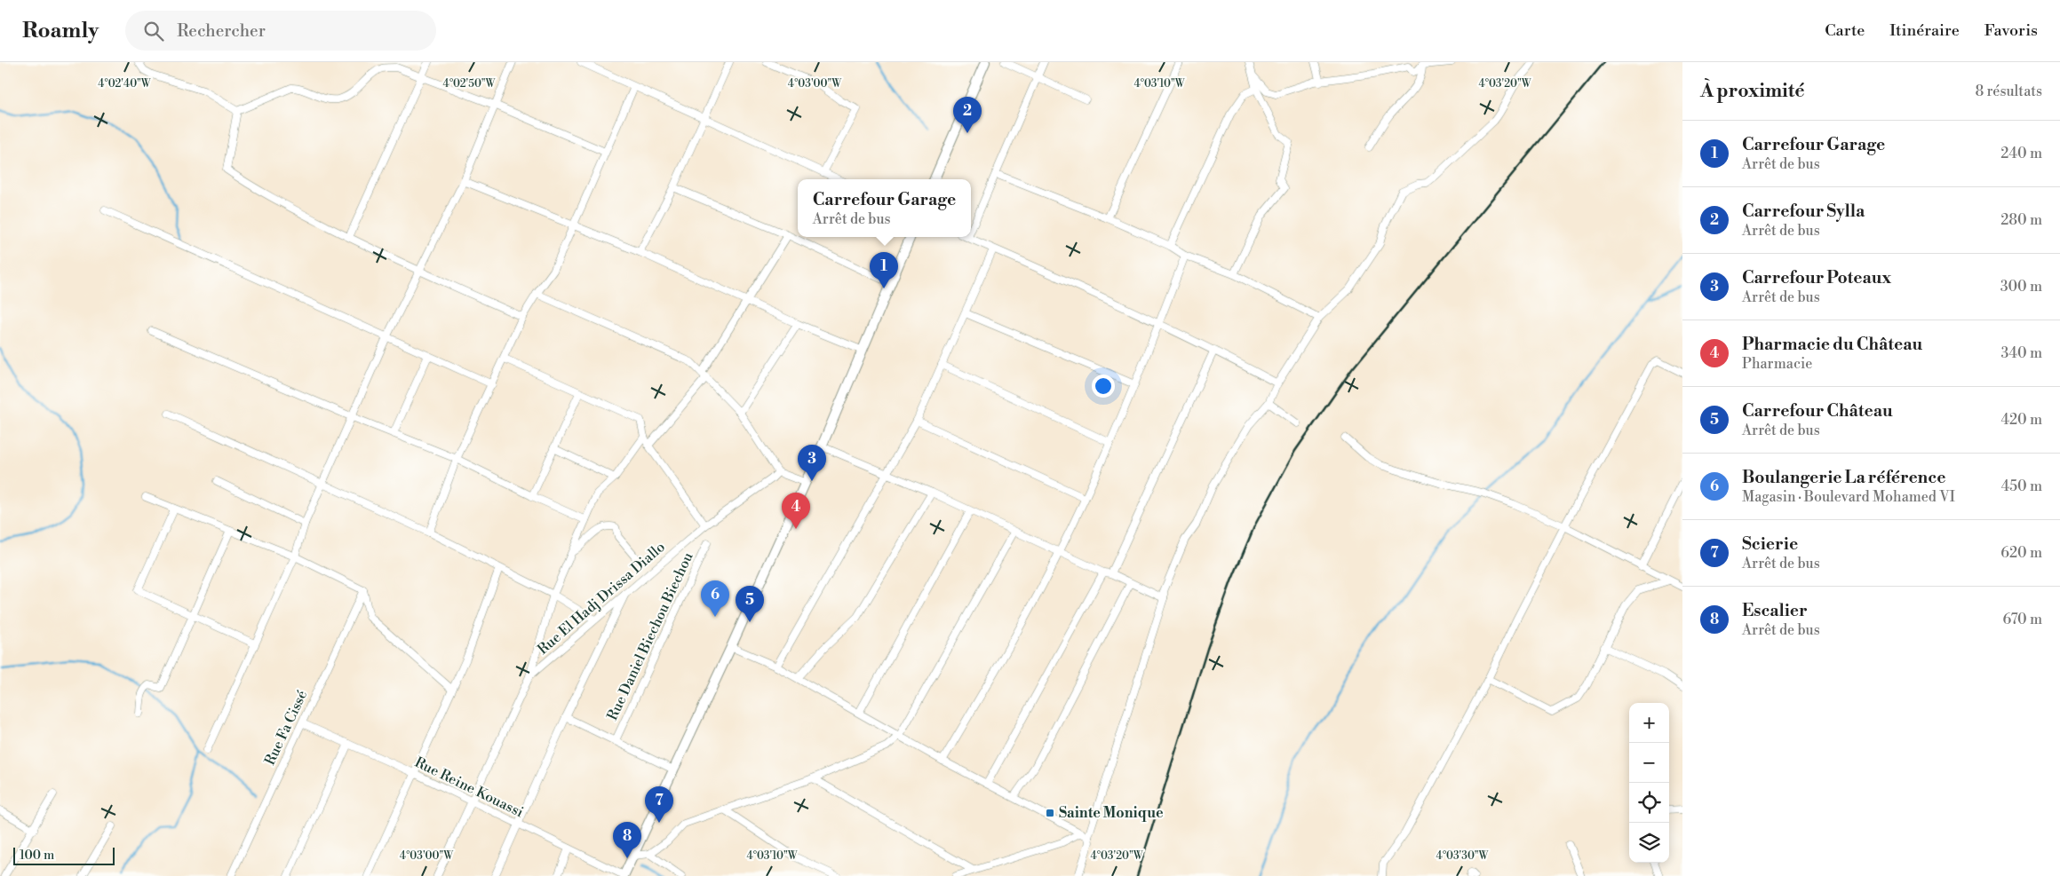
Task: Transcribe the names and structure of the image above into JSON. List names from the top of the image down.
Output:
{
  "streets": {
    "street": [
      "Rue El Hadj Drissa Diallo",
      "Rue Daniel Biechou Biechou",
      "Rue Fa Cissé",
      "Rue Reine Kouassi"
    ]
  },
  "crossings": [
    ["Rue El Hadj Drissa Diallo", "Rue Reine Kouassi"],
    ["Rue Fa Cissé", "Rue Reine Kouassi"]
  ],
  "places": {
    "transit": ["Sainte Monique"]
  },
  "scale_bar": "100 m",
  "page": {
    "header": "Roamly",
    "search": "Rechercher",
    "nav": ["Carte", "Itinéraire", "Favoris"],
    "heading": ["À proximité", "8 résultats"],
    "pins": [
      "2",
      "1",
      "3",
      "4",
      "6",
      "5",
      "7",
      "8"
    ],
    "list": [
      {
        "mark": "1",
        "name": "Carrefour Garage",
        "note": "Arrêt de bus",
        "value": "240 m"
      },
      {
        "mark": "2",
        "name": "Carrefour Sylla",
        "note": "Arrêt de bus",
        "value": "280 m"
      },
      {
        "mark": "3",
        "name": "Carrefour Poteaux",
        "note": "Arrêt de bus",
        "value": "300 m"
      },
      {
        "mark": "4",
        "name": "Pharmacie du Château",
        "note": "Pharmacie",
        "value": "340 m"
      },
      {
        "mark": "5",
        "name": "Carrefour Château",
        "note": "Arrêt de bus",
        "value": "420 m"
      },
      {
        "mark": "6",
        "name": "Boulangerie La référence",
        "note": "Magasin · Boulevard Mohamed VI",
        "value": "450 m"
      },
      {
        "mark": "7",
        "name": "Scierie",
        "note": "Arrêt de bus",
        "value": "620 m"
      },
      {
        "mark": "8",
        "name": "Escalier",
        "note": "Arrêt de bus",
        "value": "670 m"
      }
    ],
    "popup": ["Carrefour Garage", "Arrêt de bus"],
    "map_buttons": ["+", "−"],
    "scale": "100 m"
  },
  "coordinates": [
    "4°03'10\"W",
    "4°02'40\"W",
    "4°02'50\"W",
    "4°03'00\"W",
    "4°03'20\"W",
    "4°03'30\"W"
  ]
}
